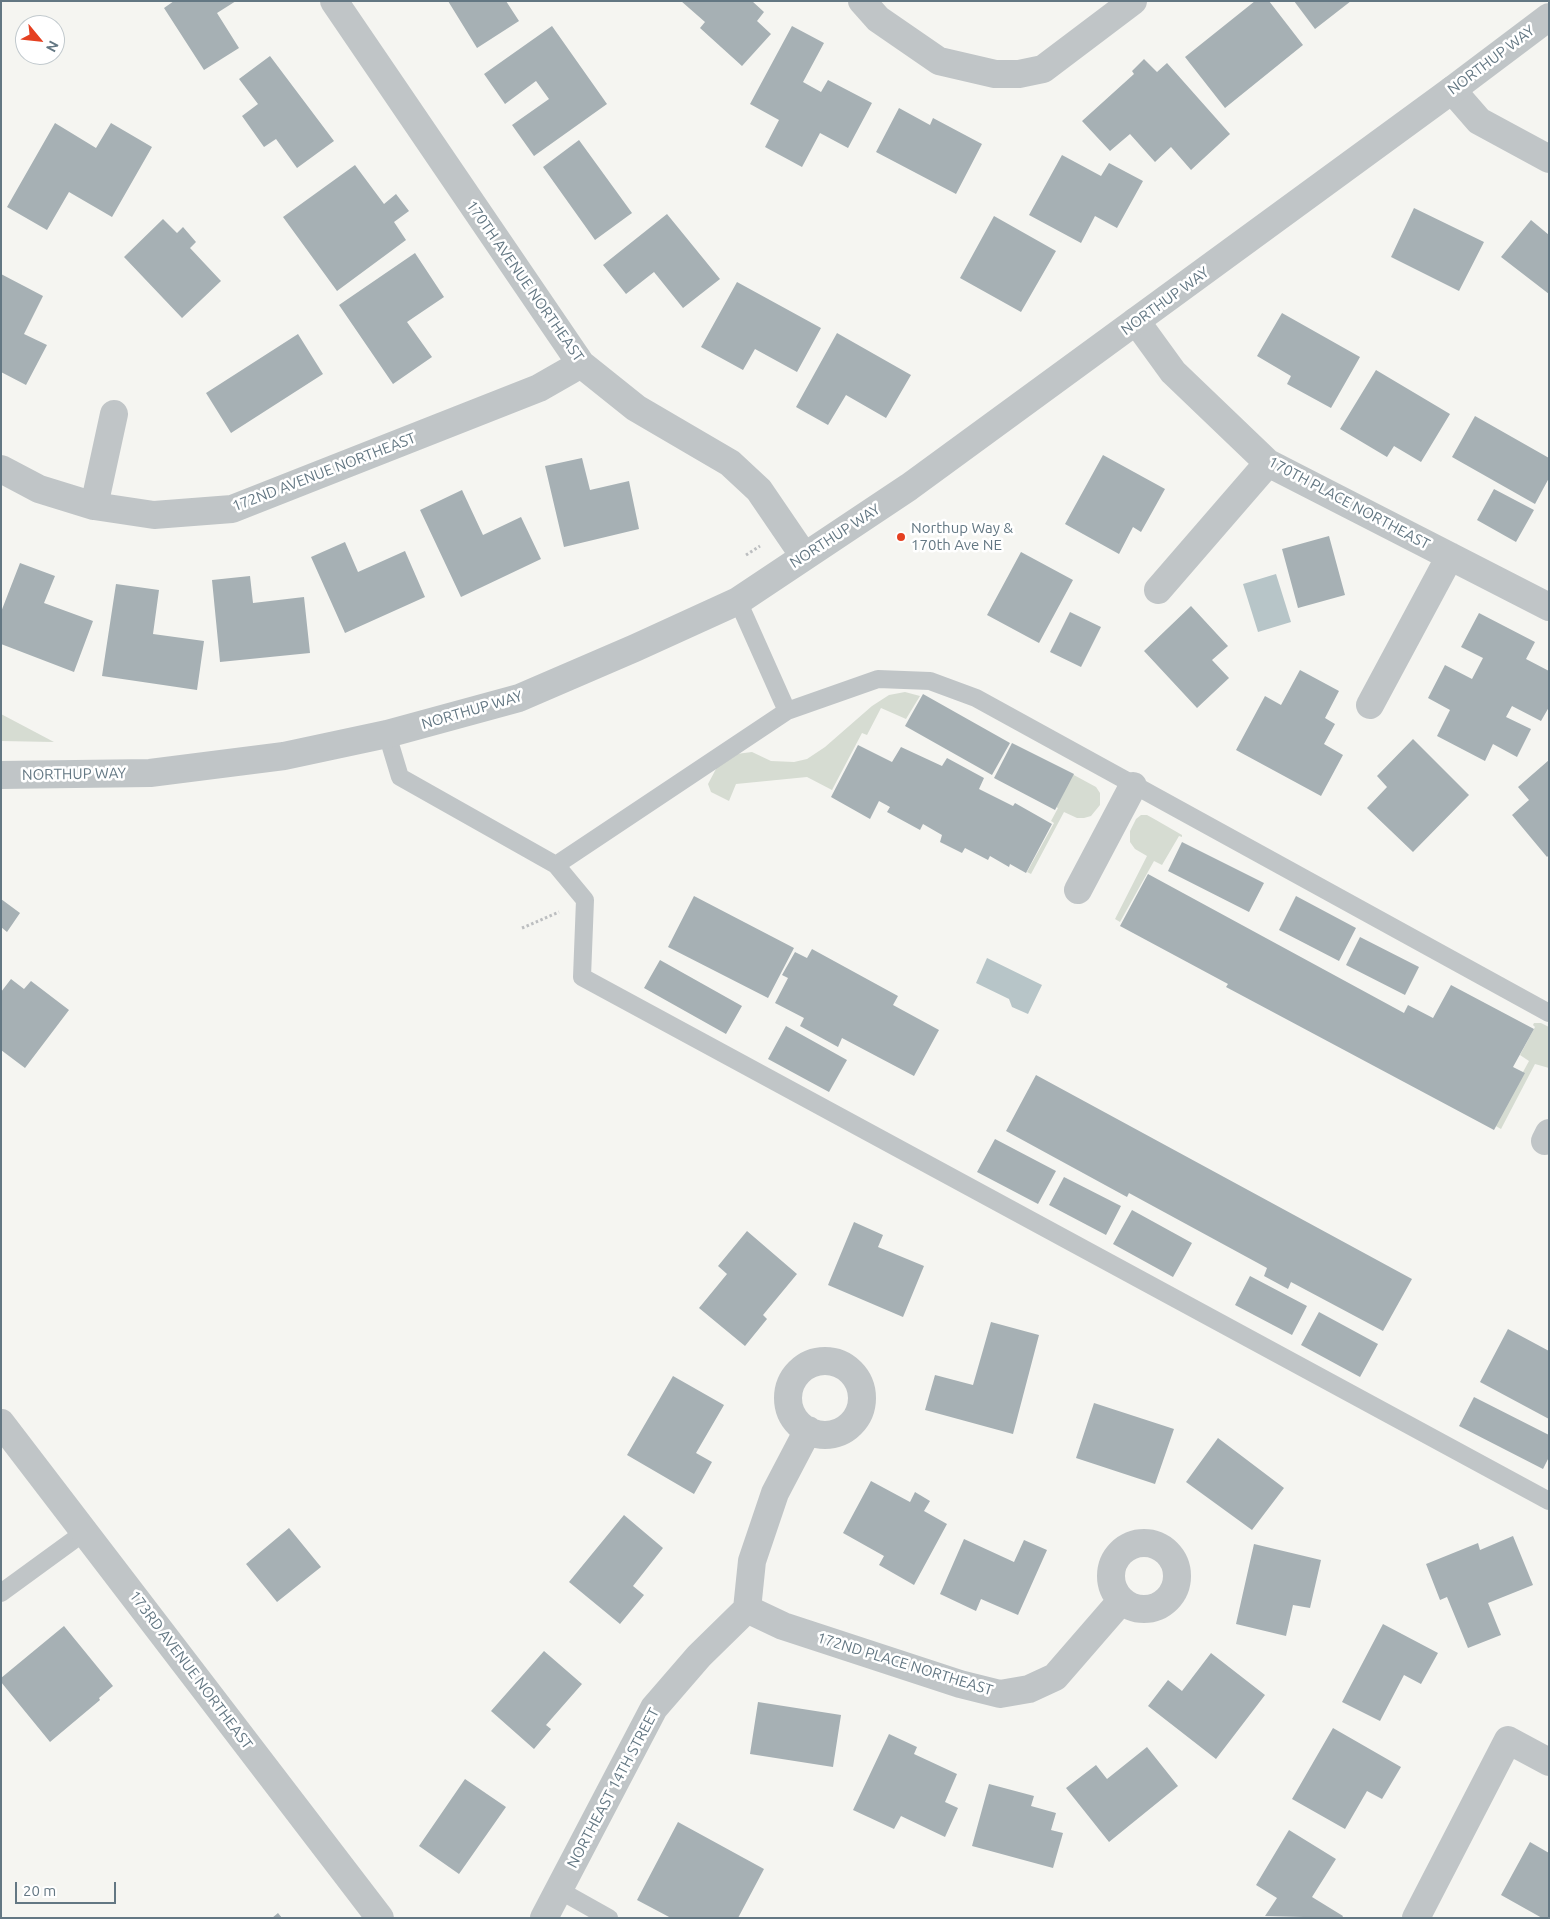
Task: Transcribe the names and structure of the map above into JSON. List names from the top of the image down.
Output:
{
  "streets": {
    "street": [
      "NORTHUP WAY",
      "170TH AVENUE NORTHEAST",
      "172ND AVENUE NORTHEAST",
      "170TH PLACE NORTHEAST",
      "172ND PLACE NORTHEAST",
      "173RD AVENUE NORTHEAST",
      "NORTHEAST 14TH STREET"
    ]
  },
  "crossings": [
    ["NORTHUP WAY", "170TH AVENUE NORTHEAST"],
    ["NORTHUP WAY", "170TH PLACE NORTHEAST"],
    ["170TH AVENUE NORTHEAST", "172ND AVENUE NORTHEAST"],
    ["172ND PLACE NORTHEAST", "NORTHEAST 14TH STREET"]
  ],
  "places": ["Northup Way & 170th Ave NE"],
  "scale_bar": "20 m",
  "north": "bottom right"
}
